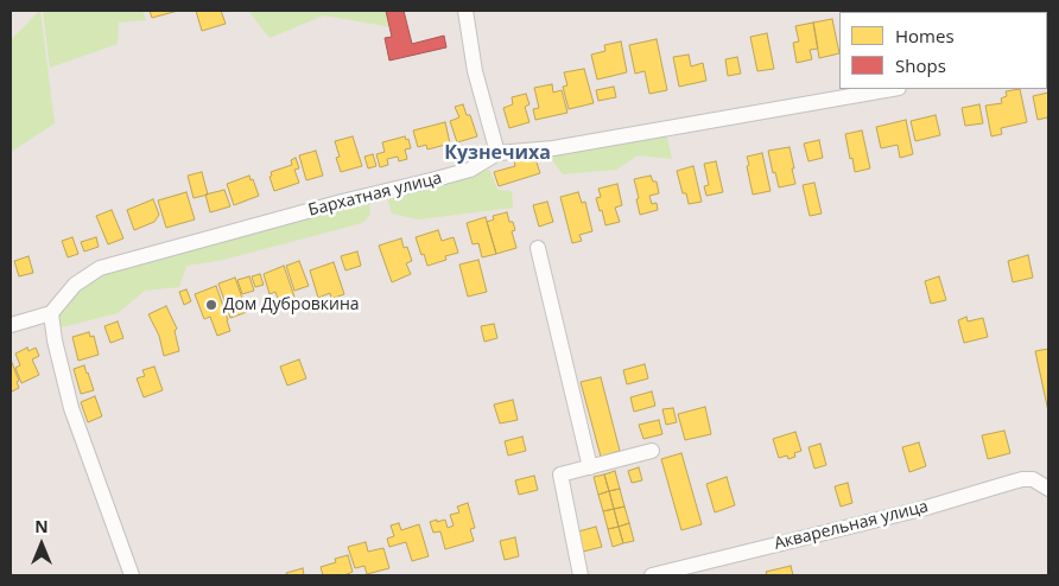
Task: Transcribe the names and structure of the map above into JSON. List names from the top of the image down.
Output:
{
  "streets": {
    "street": ["Бархатная улица", "Акварельная улица"]
  },
  "districts": ["Кузнечиха"],
  "places": ["Дом Дубровкина"],
  "legend": ["Homes", "Shops"],
  "north": "top"
}
